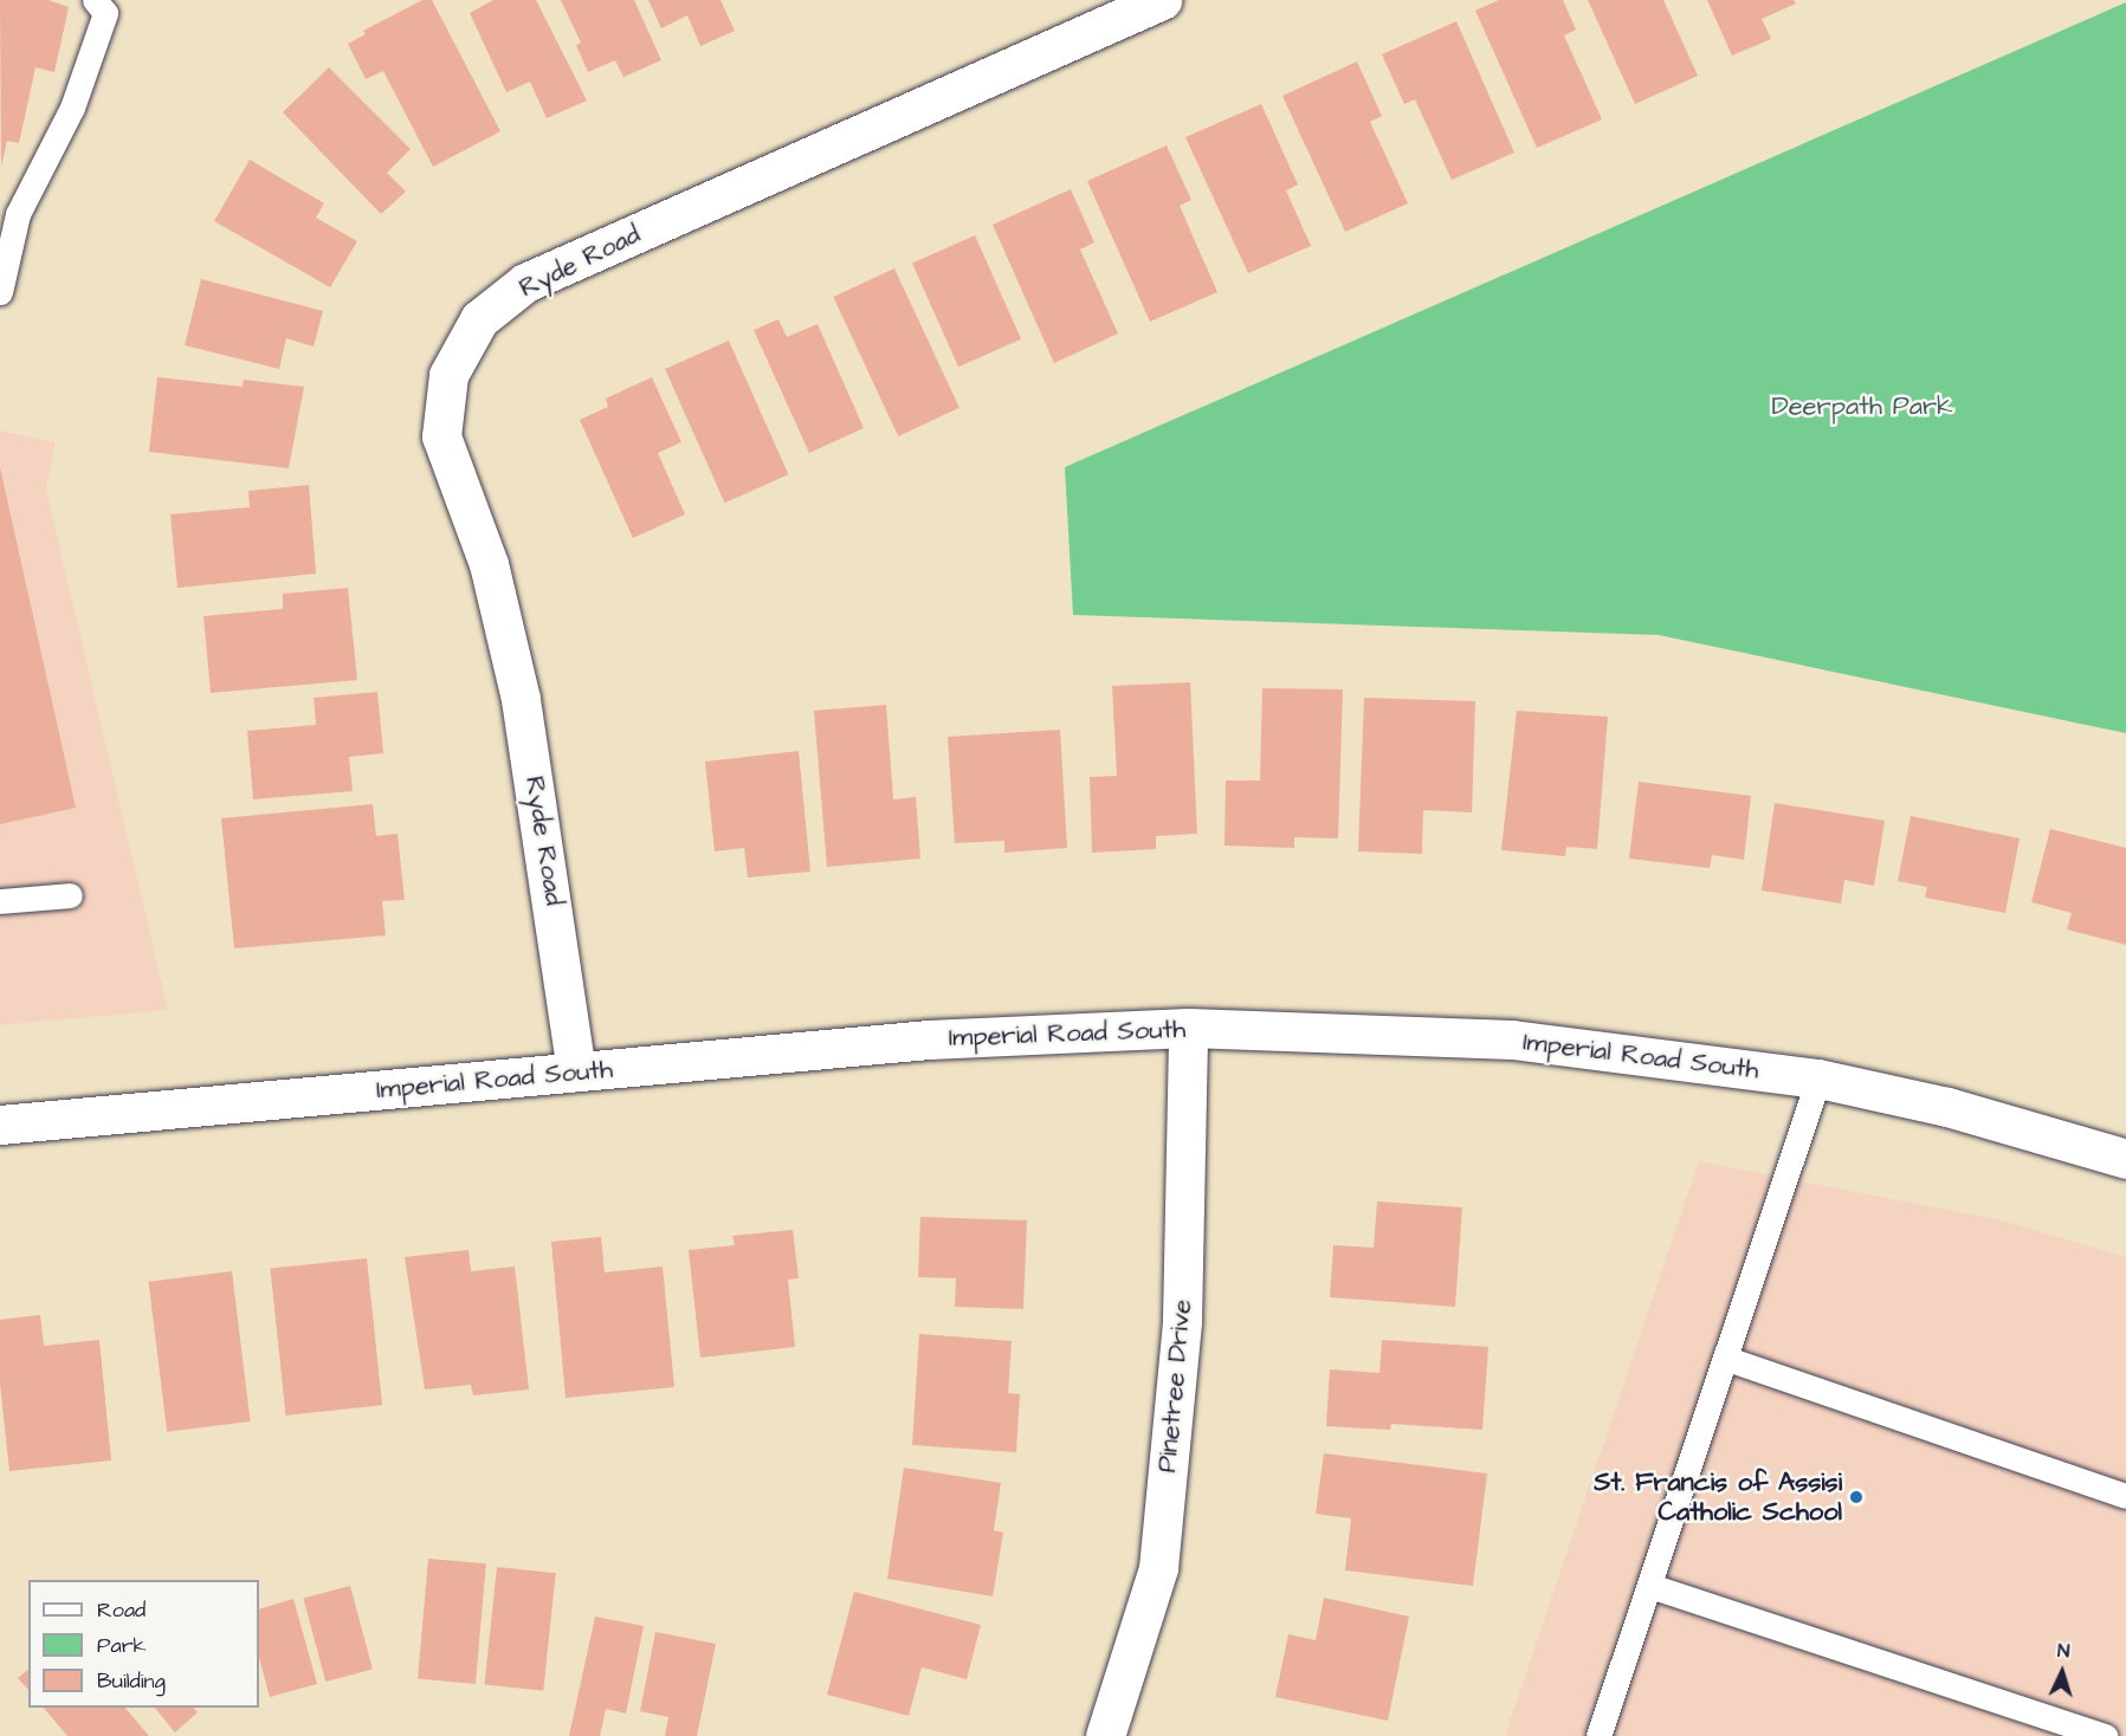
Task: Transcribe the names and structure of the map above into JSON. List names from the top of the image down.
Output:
{
  "streets": {
    "street": ["Ryde Road", "Imperial Road South", "Pinetree Drive"]
  },
  "crossings": [
    ["Ryde Road", "Imperial Road South"],
    ["Imperial Road South", "Pinetree Drive"]
  ],
  "parks": ["Deerpath Park"],
  "places": ["St. Francis of Assisi Catholic School"],
  "legend": ["Road", "Park", "Building"],
  "north": "top"
}
